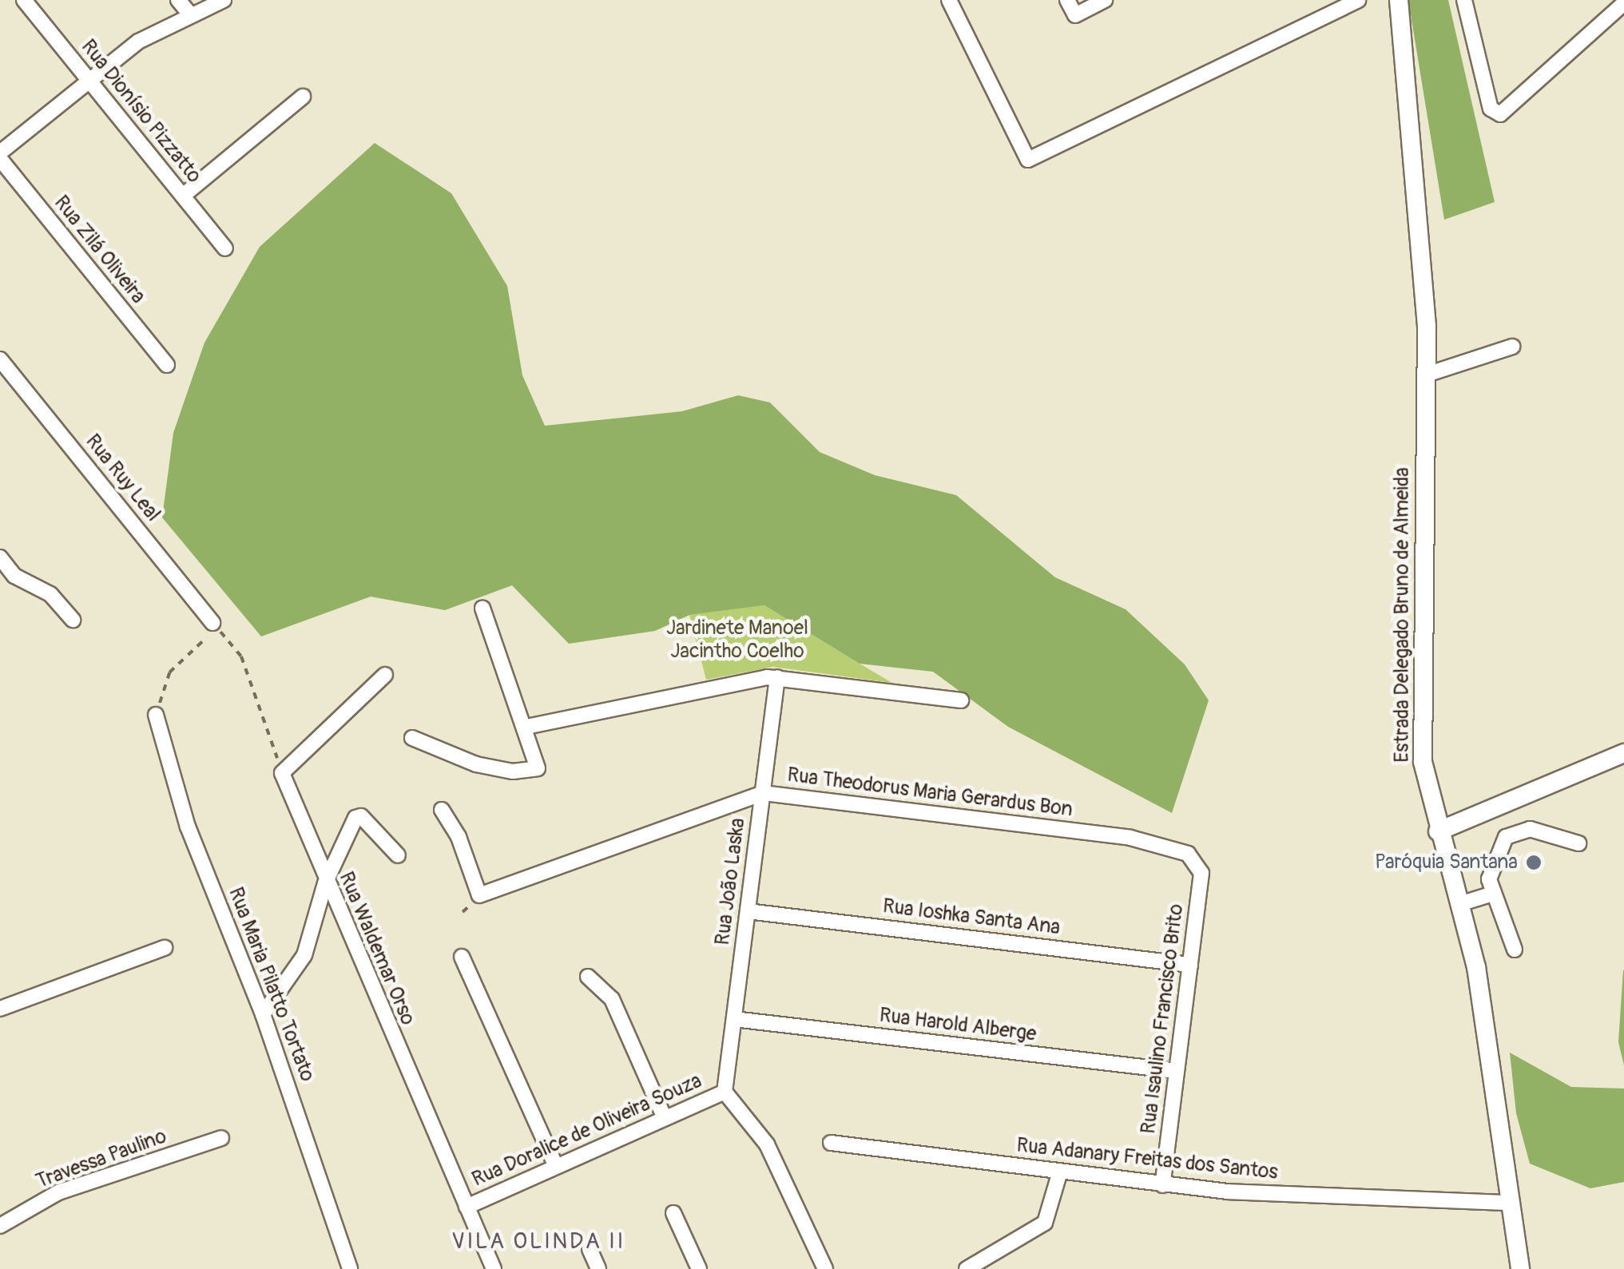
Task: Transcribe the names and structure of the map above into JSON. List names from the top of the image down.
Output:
{
  "streets": {
    "main road": ["Estrada Delegado Bruno de Almeida"],
    "street": [
      "Rua Dionísio Pizzatto",
      "Rua Zilá Oliveira",
      "Rua Ruy Leal",
      "Rua Theodorus Maria Gerardus Bon",
      "Rua João Laska",
      "Rua Ioshka Santa Ana",
      "Rua Waldemar Orso",
      "Rua Maria Pilatto Tortato",
      "Rua Isaulino Francisco Brito",
      "Rua Harold Alberge",
      "Rua Doralice de Oliveira Souza",
      "Travessa Paulino",
      "Rua Adanary Freitas dos Santos"
    ]
  },
  "crossings": [
    ["Estrada Delegado Bruno de Almeida", "Rua Adanary Freitas dos Santos"],
    ["Rua Theodorus Maria Gerardus Bon", "Rua João Laska"],
    ["Rua Theodorus Maria Gerardus Bon", "Rua Isaulino Francisco Brito"],
    ["Rua João Laska", "Rua Ioshka Santa Ana"],
    ["Rua João Laska", "Rua Harold Alberge"],
    ["Rua João Laska", "Rua Doralice de Oliveira Souza"],
    ["Rua Ioshka Santa Ana", "Rua Isaulino Francisco Brito"],
    ["Rua Waldemar Orso", "Rua Doralice de Oliveira Souza"],
    ["Rua Isaulino Francisco Brito", "Rua Harold Alberge"],
    ["Rua Isaulino Francisco Brito", "Rua Adanary Freitas dos Santos"]
  ],
  "districts": ["VILA OLINDA II"],
  "parks": ["Jardinete Manoel Jacintho Coelho"],
  "places": ["Paróquia Santana"]
}
